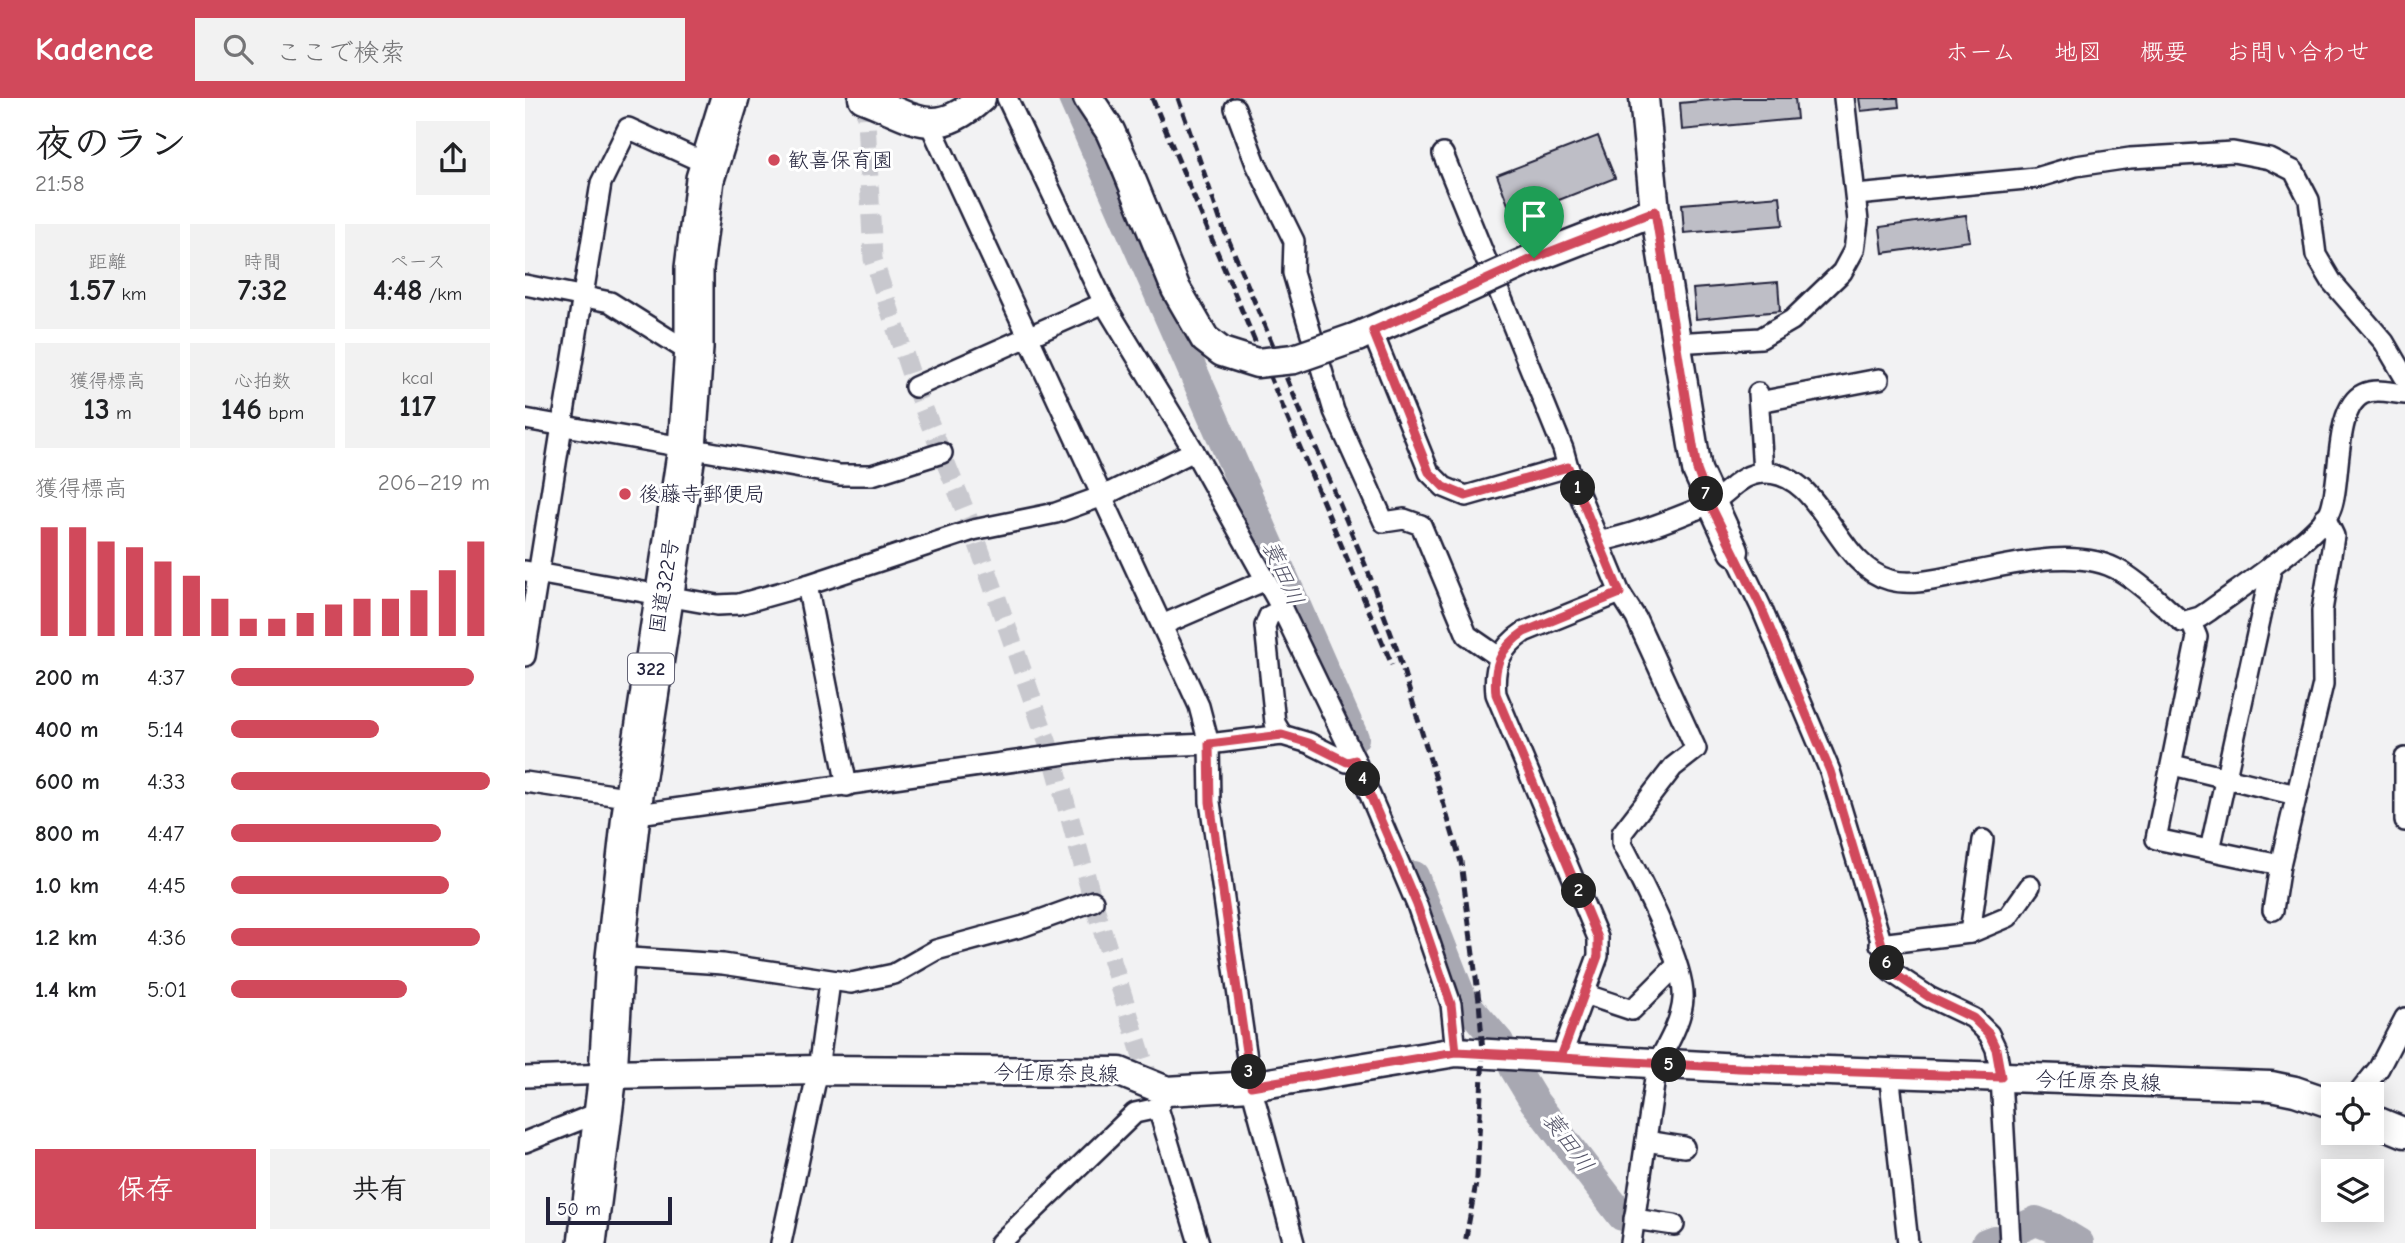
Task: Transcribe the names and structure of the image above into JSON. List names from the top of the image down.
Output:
{
  "streets": {
    "highway": ["国道322号", "322"],
    "main road": ["今任原奈良線"]
  },
  "crossings": [
    ["国道322号", "今任原奈良線"]
  ],
  "water": ["蓑田川"],
  "places": ["歓喜保育園", "後藤寺郵便局"],
  "scale_bar": "50 m",
  "page": {
    "header": "Kadence",
    "search": "ここで検索",
    "nav": [
      "ホーム",
      "地図",
      "概要",
      "お問い合わせ"
    ],
    "heading": ["夜のラン", "21:58"],
    "stats": [
      ["距離", "1.57 km"],
      ["時間", "7:32"],
      ["ペース", "4:48 /km"],
      ["獲得標高", "13 m"],
      ["心拍数", "146 bpm"],
      ["kcal", "117"]
    ],
    "chart": ["獲得標高", "206–219 m"],
    "pins": [
      "1",
      "7",
      "4",
      "2",
      "6",
      "5",
      "3"
    ],
    "list": [
      {
        "name": "200 m",
        "note": "4:37"
      },
      {
        "name": "400 m",
        "note": "5:14"
      },
      {
        "name": "600 m",
        "note": "4:33"
      },
      {
        "name": "800 m",
        "note": "4:47"
      },
      {
        "name": "1.0 km",
        "note": "4:45"
      },
      {
        "name": "1.2 km",
        "note": "4:36"
      },
      {
        "name": "1.4 km",
        "note": "5:01"
      }
    ],
    "buttons": ["保存", "共有"],
    "scale": "50 m"
  }
}
